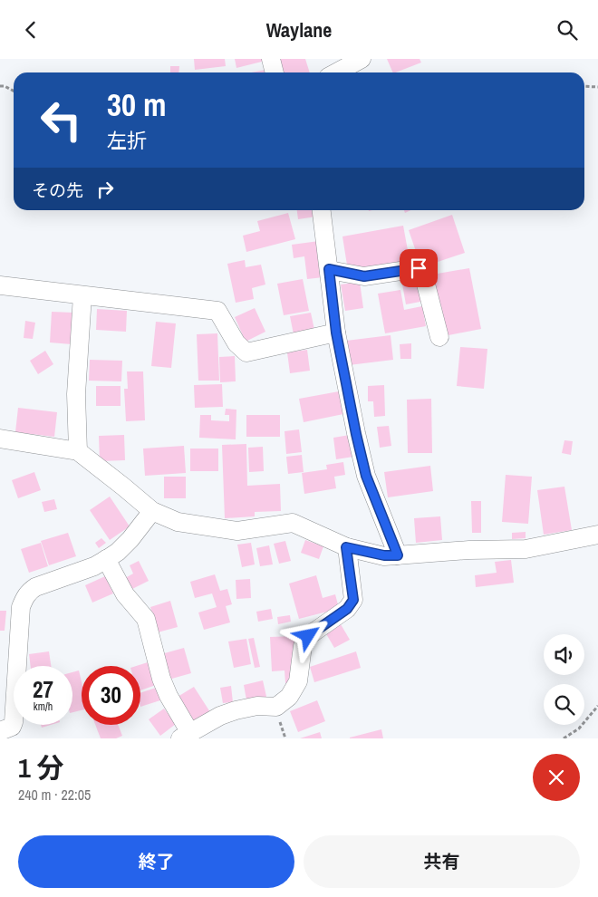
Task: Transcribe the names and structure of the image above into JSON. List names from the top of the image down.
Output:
{
  "page": {
    "header": "Waylane",
    "turn": ["30 m", "左折"],
    "then": "その先",
    "speed": "27 km/h",
    "limit": "30",
    "heading": ["1 分", "240 m · 22:05"],
    "buttons": ["終了", "共有"]
  }
}
